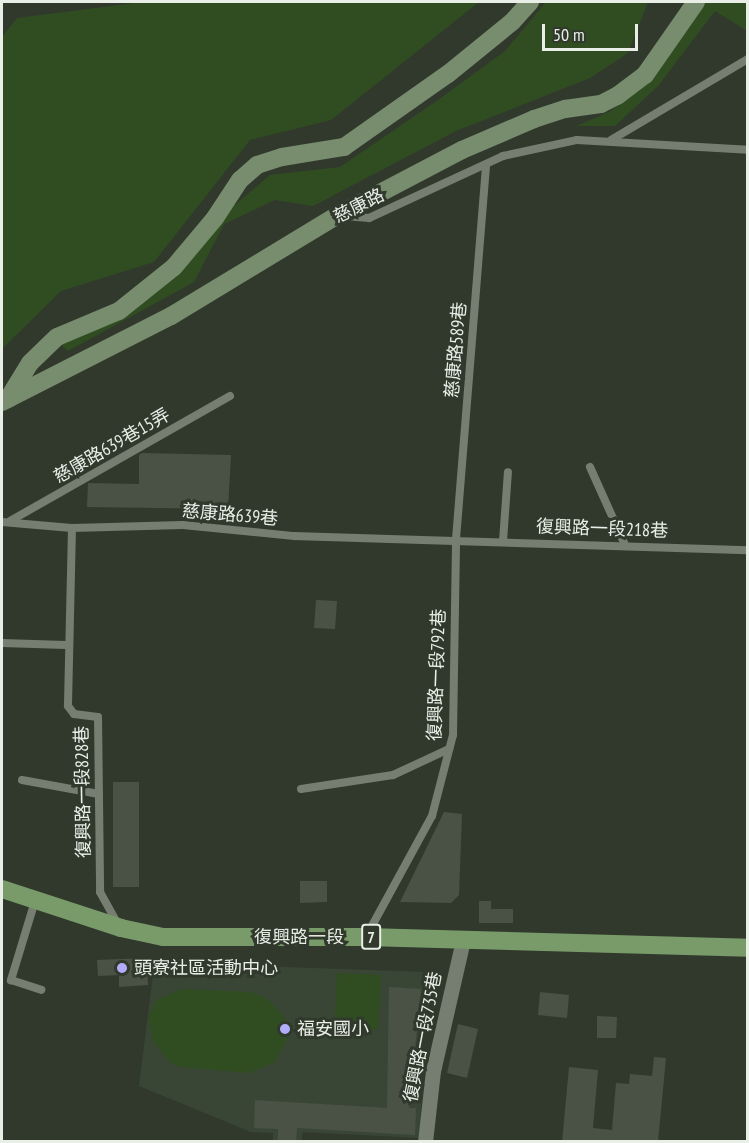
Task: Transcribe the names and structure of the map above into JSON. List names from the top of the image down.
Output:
{
  "streets": {
    "main road": ["復興路一段", "7"],
    "street": ["慈康路", "復興路一段735巷"],
    "lane": [
      "慈康路589巷",
      "慈康路639巷15弄",
      "慈康路639巷",
      "復興路一段218巷",
      "復興路一段792巷",
      "復興路一段828巷"
    ]
  },
  "crossings": [
    ["慈康路589巷", "慈康路639巷"],
    ["慈康路589巷", "復興路一段218巷"],
    ["慈康路589巷", "復興路一段792巷"],
    ["慈康路639巷15弄", "慈康路639巷"],
    ["慈康路639巷", "復興路一段218巷"],
    ["慈康路639巷", "復興路一段792巷"],
    ["慈康路639巷", "復興路一段828巷"],
    ["復興路一段218巷", "復興路一段792巷"],
    ["復興路一段792巷", "復興路一段"],
    ["復興路一段828巷", "復興路一段"],
    ["復興路一段", "復興路一段735巷"]
  ],
  "places": ["頭寮社區活動中心", "福安國小"],
  "scale_bar": "50 m"
}
